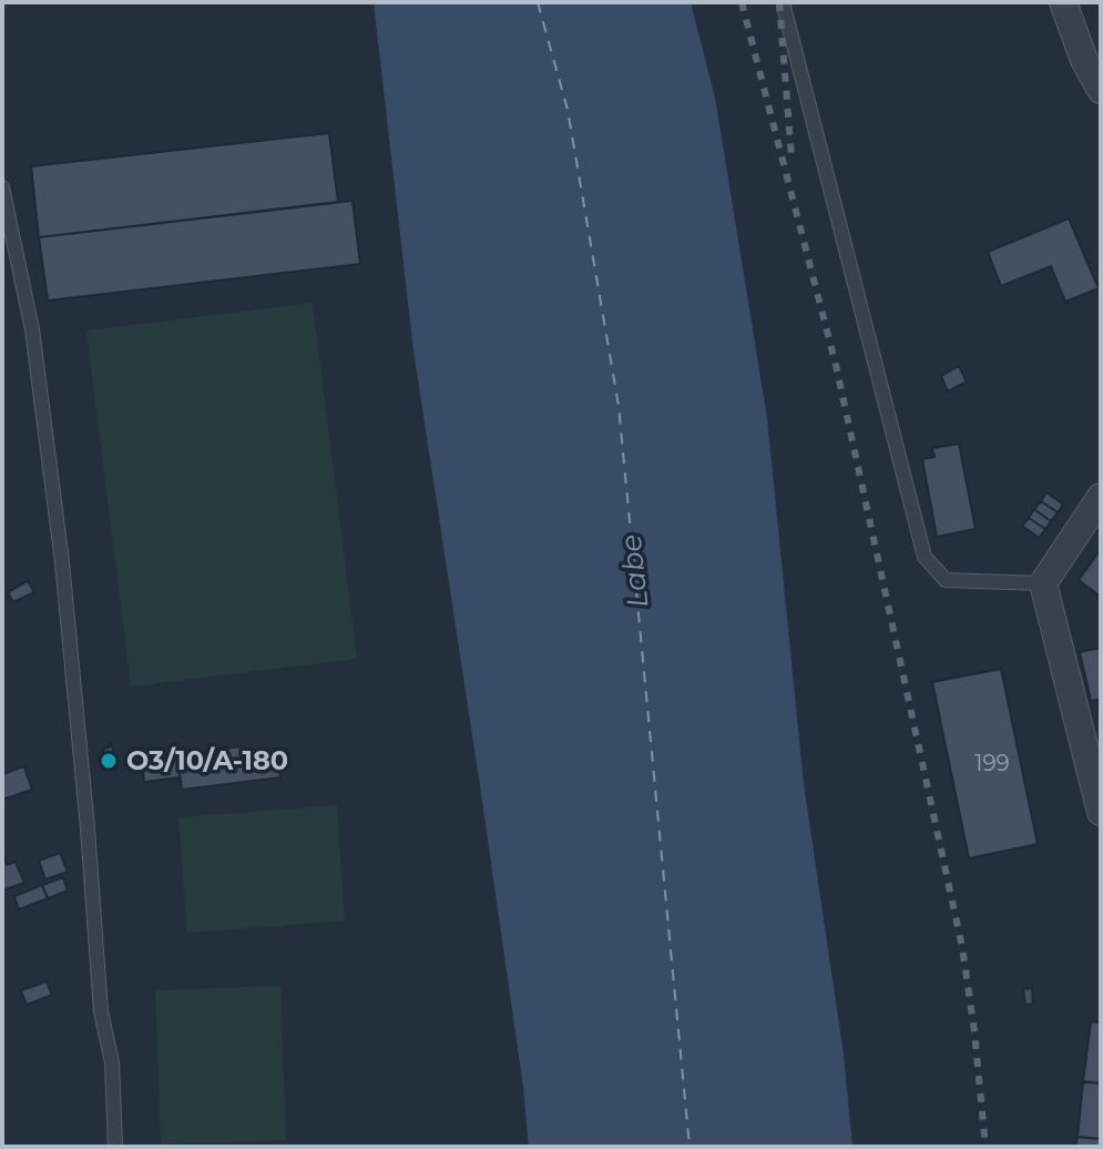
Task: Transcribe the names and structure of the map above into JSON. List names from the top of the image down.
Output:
{
  "water": ["Labe"],
  "places": ["O3/10/A-180"],
  "house_numbers": ["199"]
}
